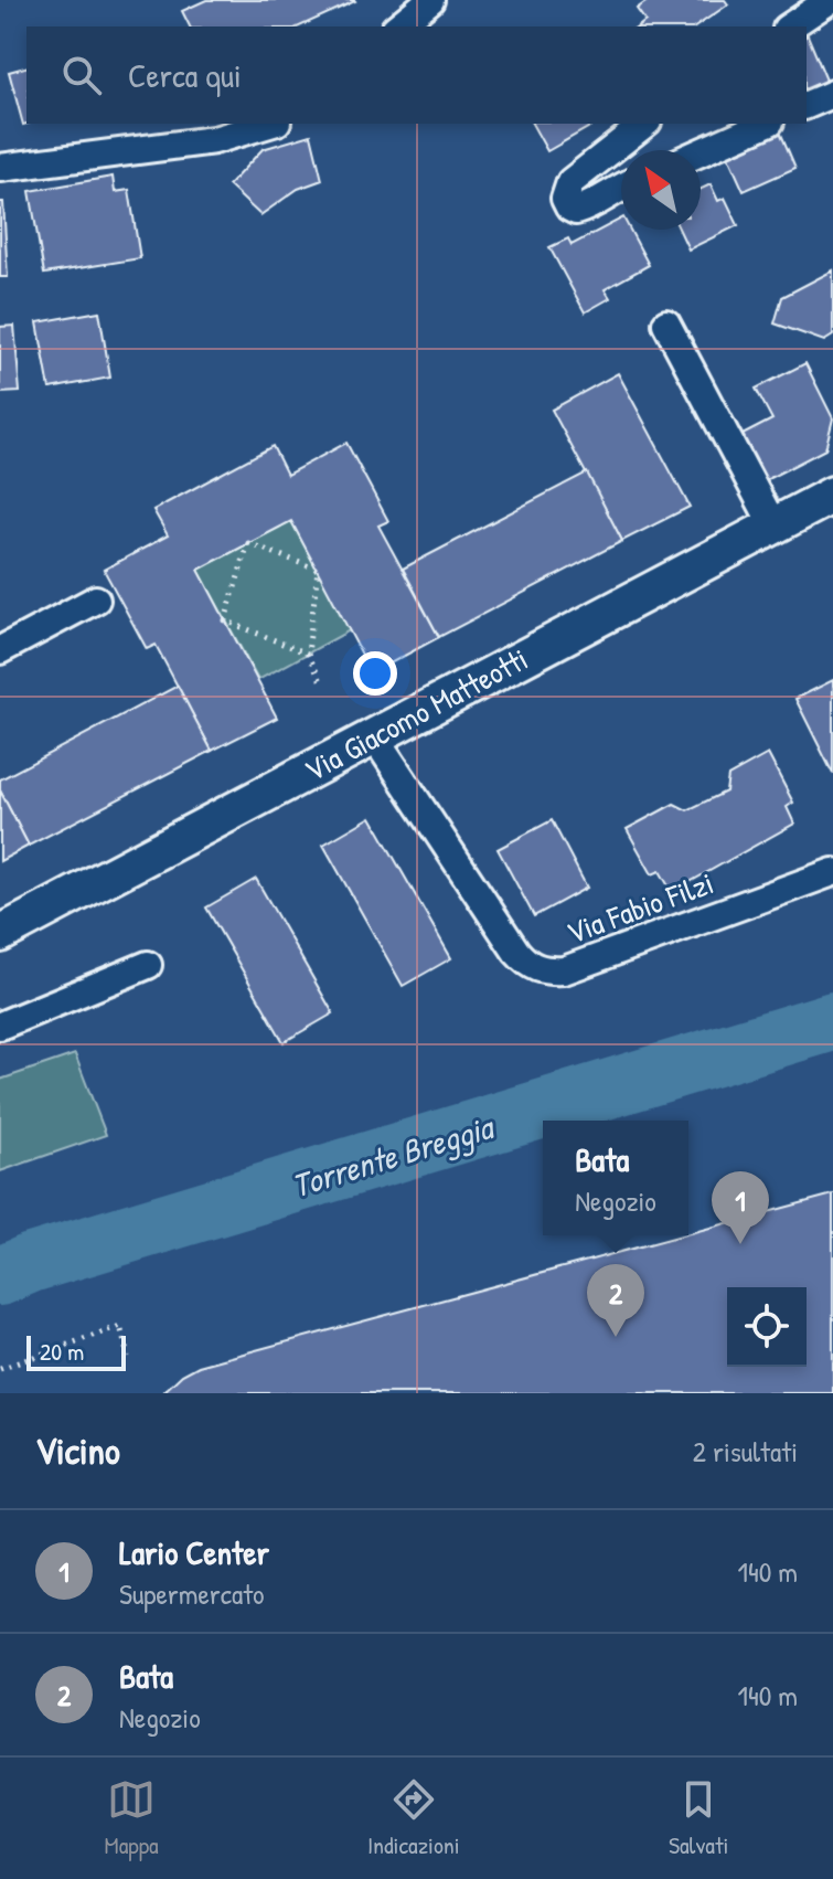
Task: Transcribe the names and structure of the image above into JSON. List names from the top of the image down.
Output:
{
  "streets": {
    "street": ["Via Giacomo Matteotti", "Via Fabio Filzi"]
  },
  "crossings": [
    ["Via Giacomo Matteotti", "Via Fabio Filzi"]
  ],
  "water": ["Torrente Breggia"],
  "scale_bar": "20 m",
  "north": "top left",
  "page": {
    "search": "Cerca qui",
    "popup": ["Bata", "Negozio"],
    "pins": ["1", "2"],
    "scale": "20 m",
    "heading": ["Vicino", "2 risultati"],
    "list": [
      {
        "mark": "1",
        "name": "Lario Center",
        "note": "Supermercato",
        "value": "140 m"
      },
      {
        "mark": "2",
        "name": "Bata",
        "note": "Negozio",
        "value": "140 m"
      }
    ],
    "nav": ["Mappa", "Indicazioni", "Salvati"]
  }
}
